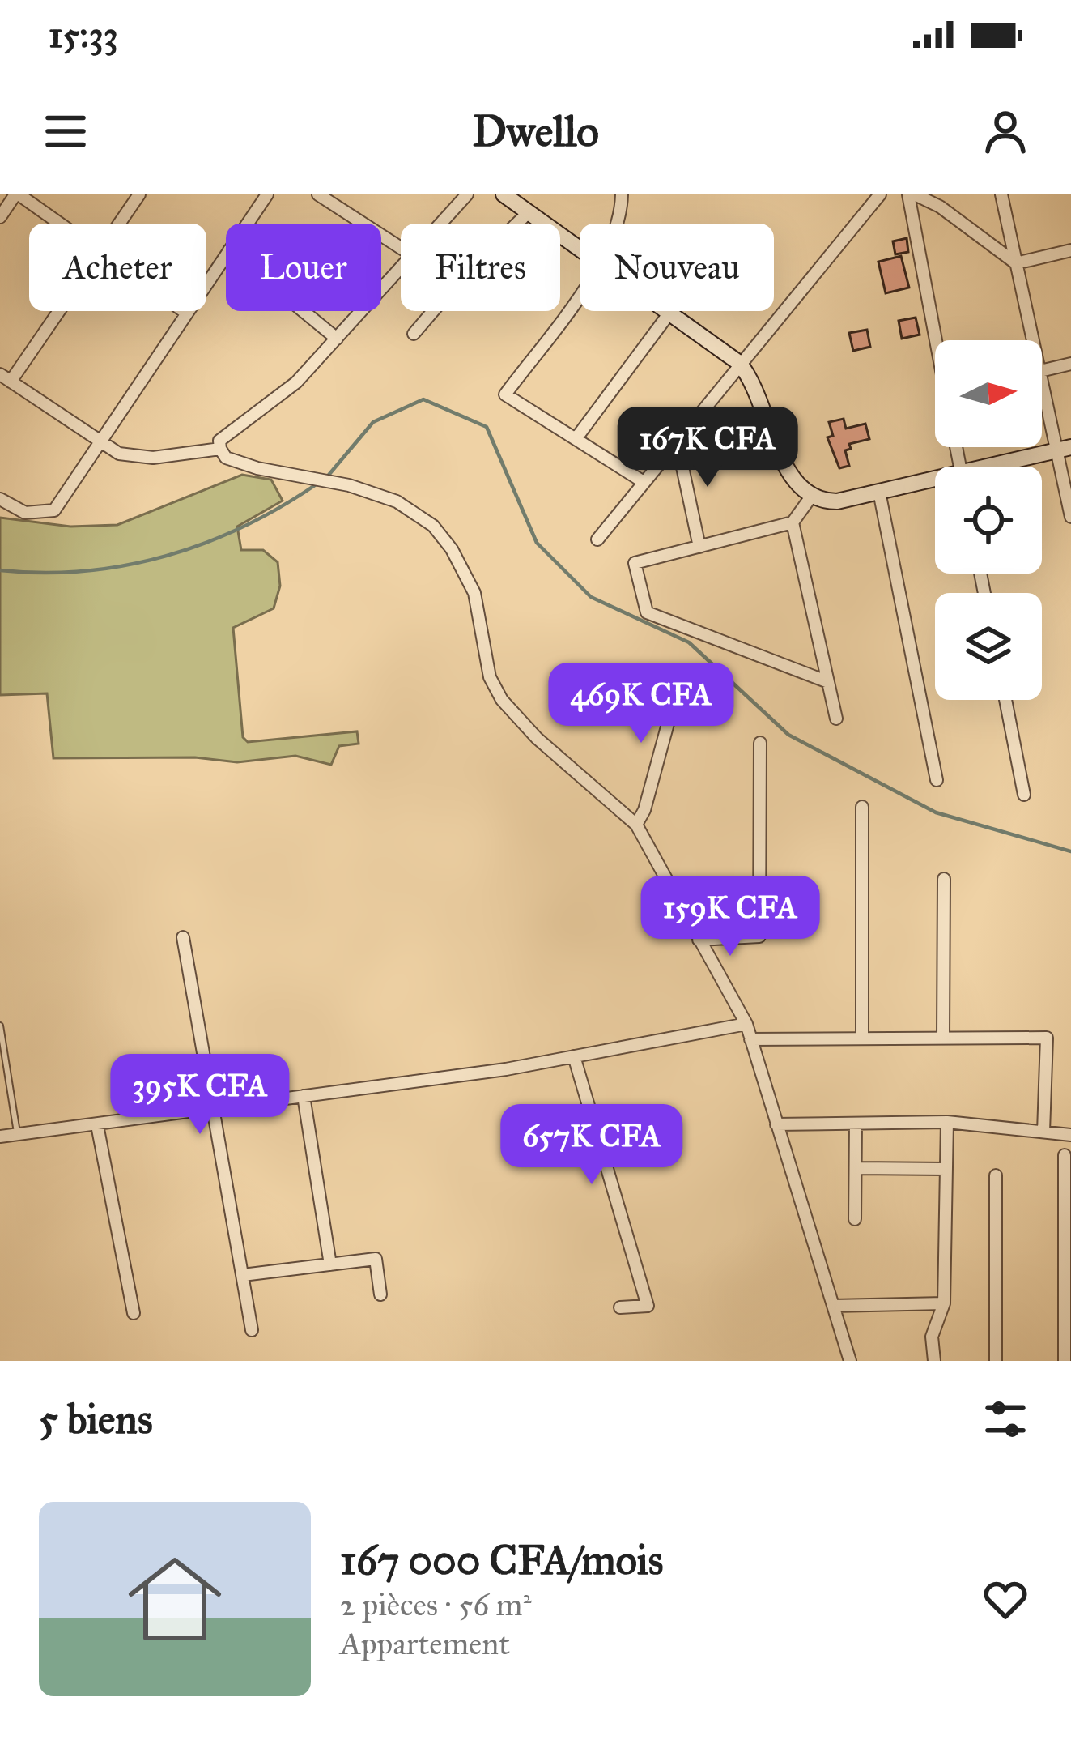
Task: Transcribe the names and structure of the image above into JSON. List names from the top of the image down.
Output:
{
  "north": "right",
  "page": {
    "status": "15:33",
    "header": "Dwello",
    "chip": [
      "Acheter",
      "Louer",
      "Filtres",
      "Nouveau"
    ],
    "price": [
      "167K CFA",
      "469K CFA",
      "159K CFA",
      "395K CFA",
      "657K CFA"
    ],
    "heading": "5 biens",
    "list": [
      {
        "name": "167 000 CFA/mois",
        "note": "2 pièces · 56 m² · Appartement"
      }
    ]
  }
}
